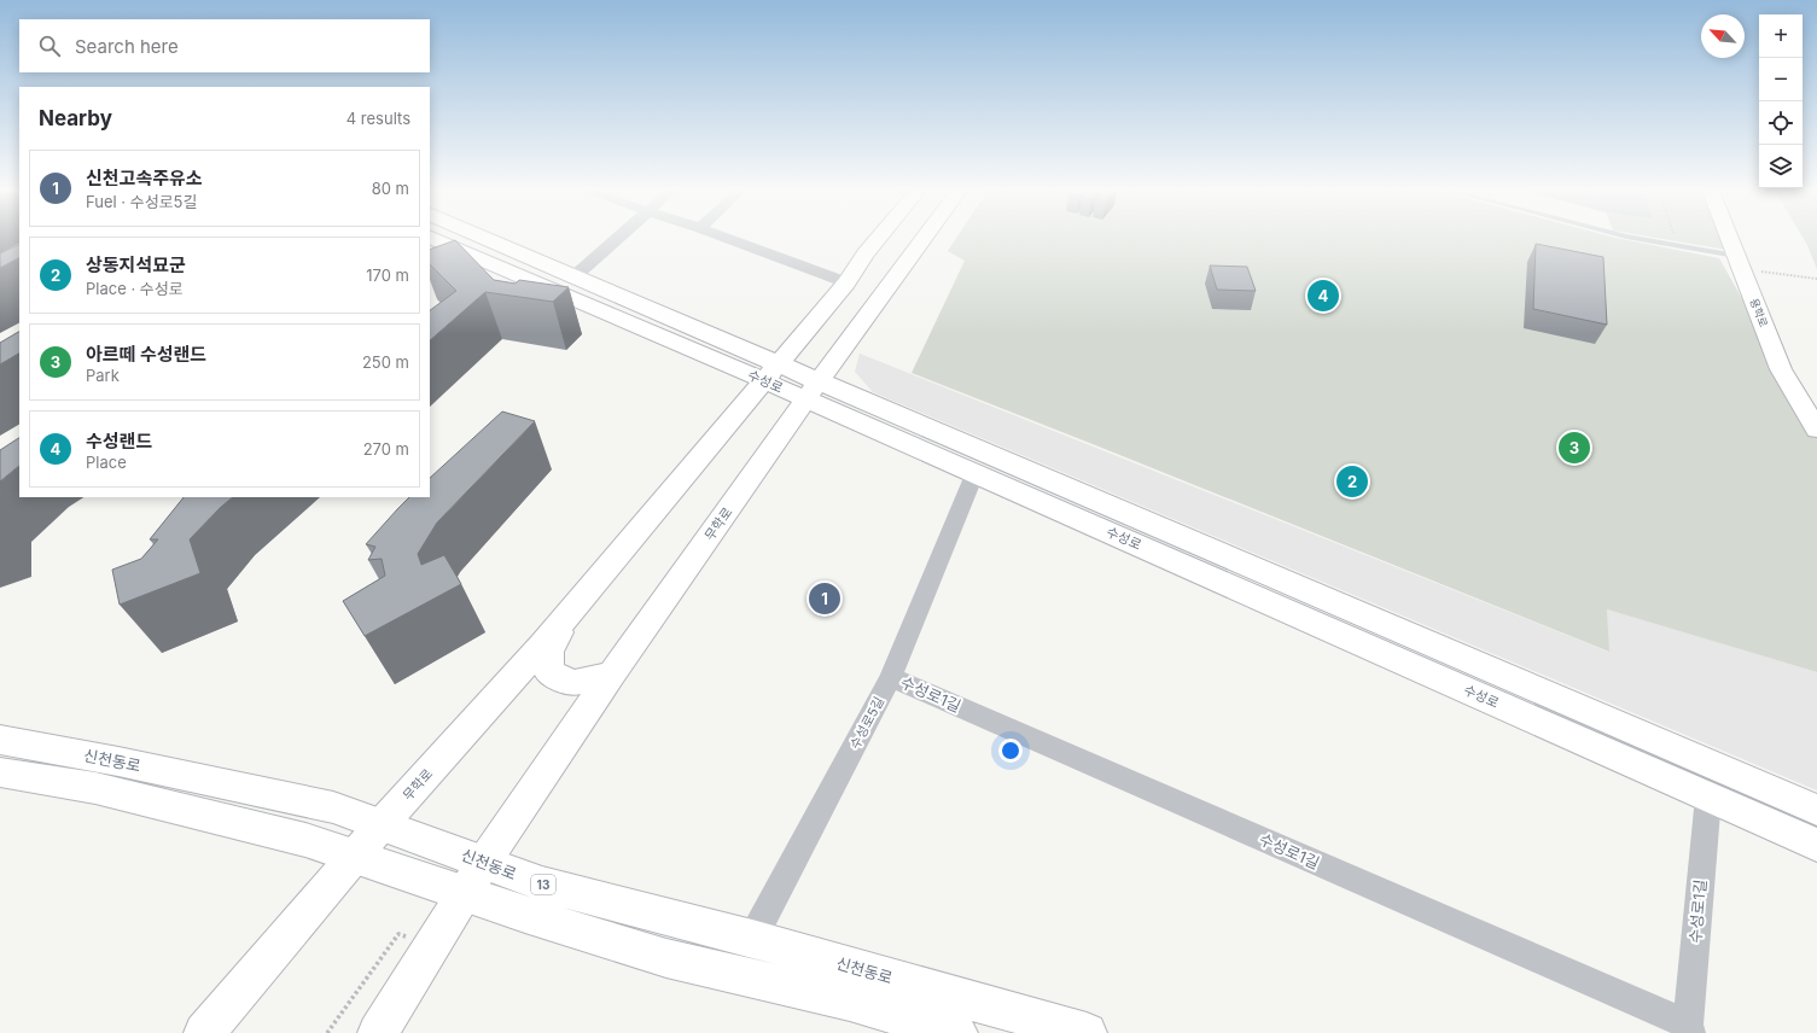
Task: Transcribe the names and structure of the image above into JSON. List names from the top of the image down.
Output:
{
  "streets": {
    "main road": [
      "용학로",
      "수성로",
      "무학로",
      "신천동로",
      "13"
    ],
    "street": ["수성로1길", "수성로5길"]
  },
  "crossings": [
    ["수성로", "무학로"],
    ["수성로", "수성로1길"],
    ["수성로", "수성로5길"],
    ["무학로", "신천동로"],
    ["수성로1길", "수성로5길"],
    ["수성로5길", "신천동로"]
  ],
  "north": "top left",
  "page": {
    "map_buttons": ["+", "−"],
    "search": "Search here",
    "heading": ["Nearby", "4 results"],
    "list": [
      {
        "mark": "1",
        "name": "신천고속주유소",
        "note": "Fuel · 수성로5길",
        "value": "80 m"
      },
      {
        "mark": "2",
        "name": "상동지석묘군",
        "note": "Place · 수성로",
        "value": "170 m"
      },
      {
        "mark": "3",
        "name": "아르떼 수성랜드",
        "note": "Park",
        "value": "250 m"
      },
      {
        "mark": "4",
        "name": "수성랜드",
        "note": "Place",
        "value": "270 m"
      }
    ],
    "pins": [
      "4",
      "3",
      "2",
      "1"
    ]
  }
}
